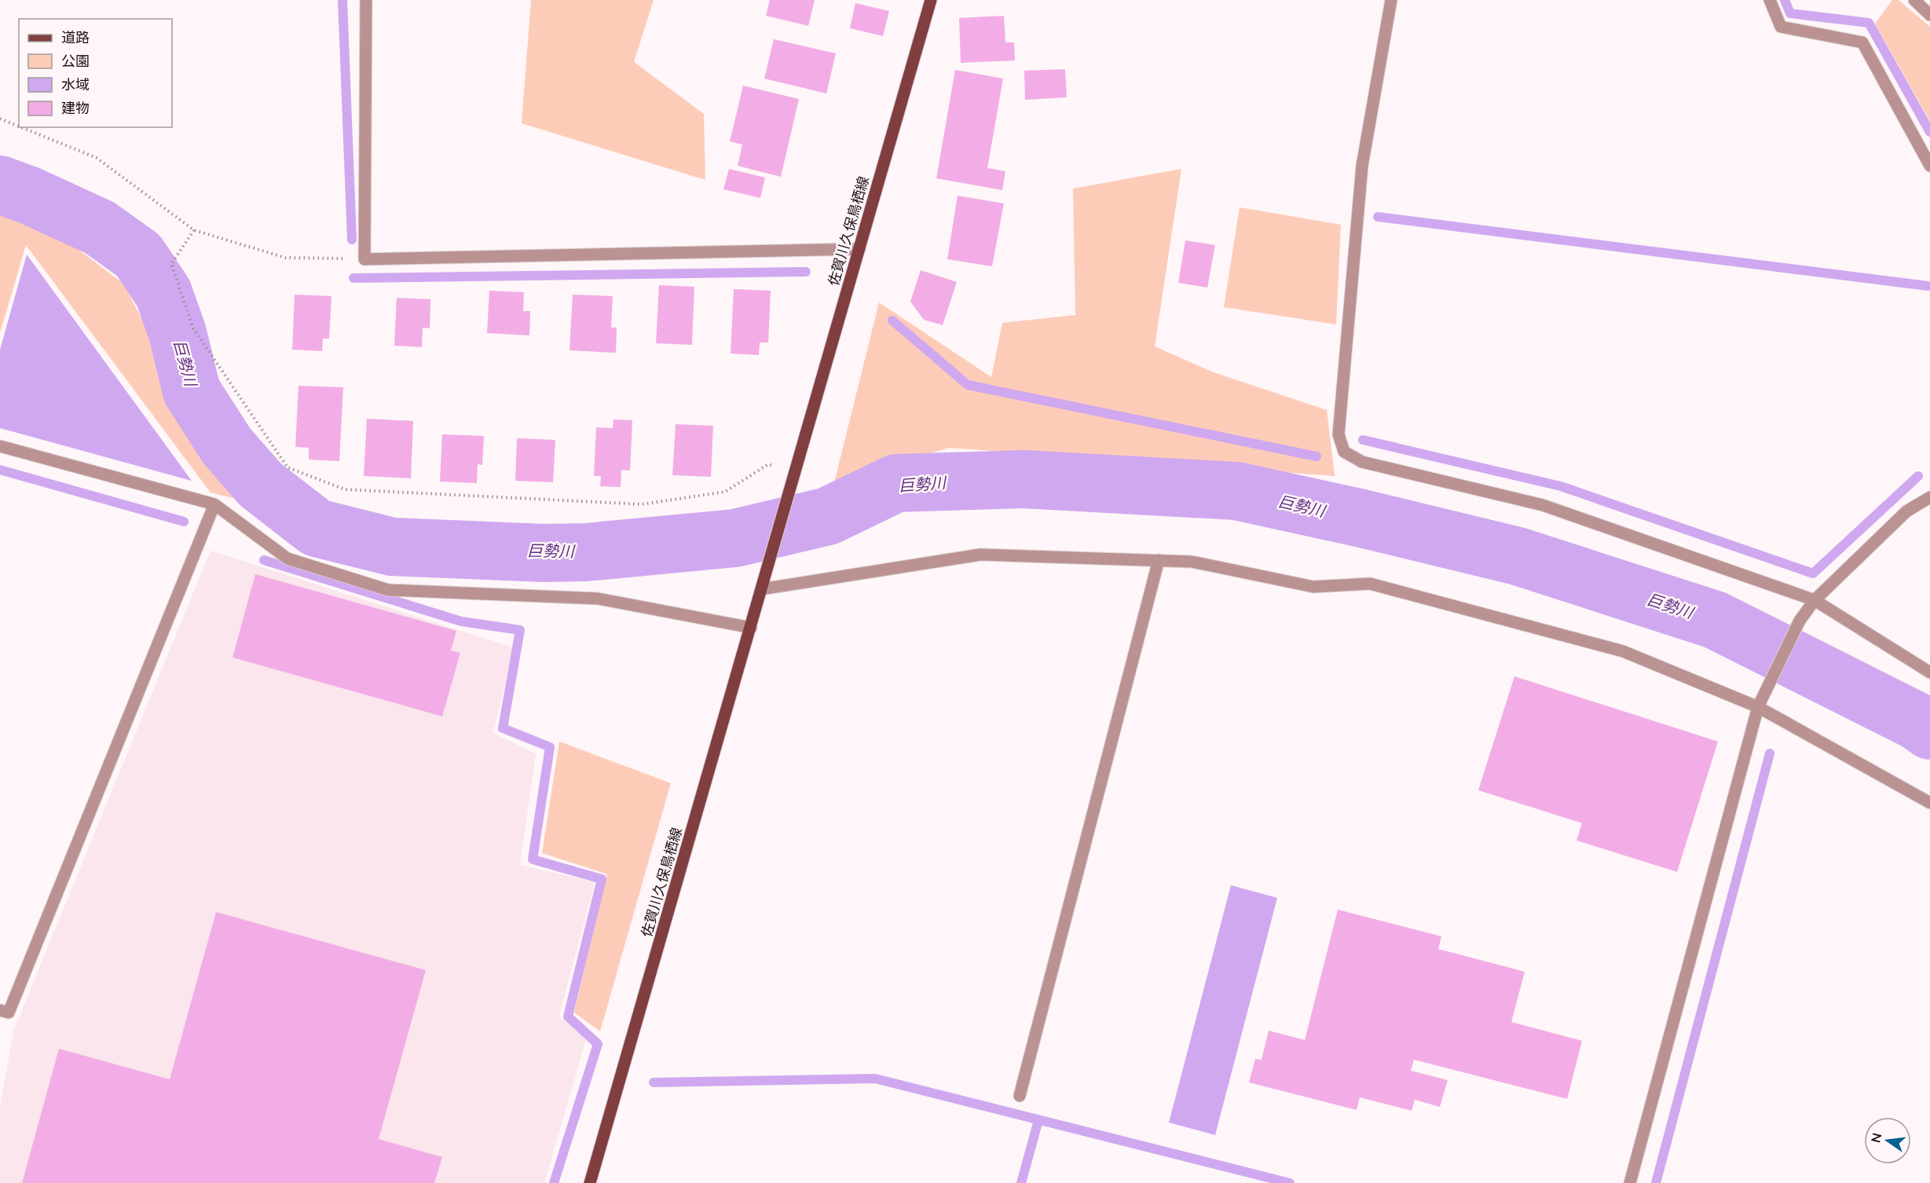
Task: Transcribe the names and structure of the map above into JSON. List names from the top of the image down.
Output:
{
  "streets": {
    "main road": ["佐賀川久保鳥栖線"]
  },
  "water": ["巨勢川"],
  "legend": [
    "道路",
    "公園",
    "水域",
    "建物"
  ],
  "north": "left"
}
